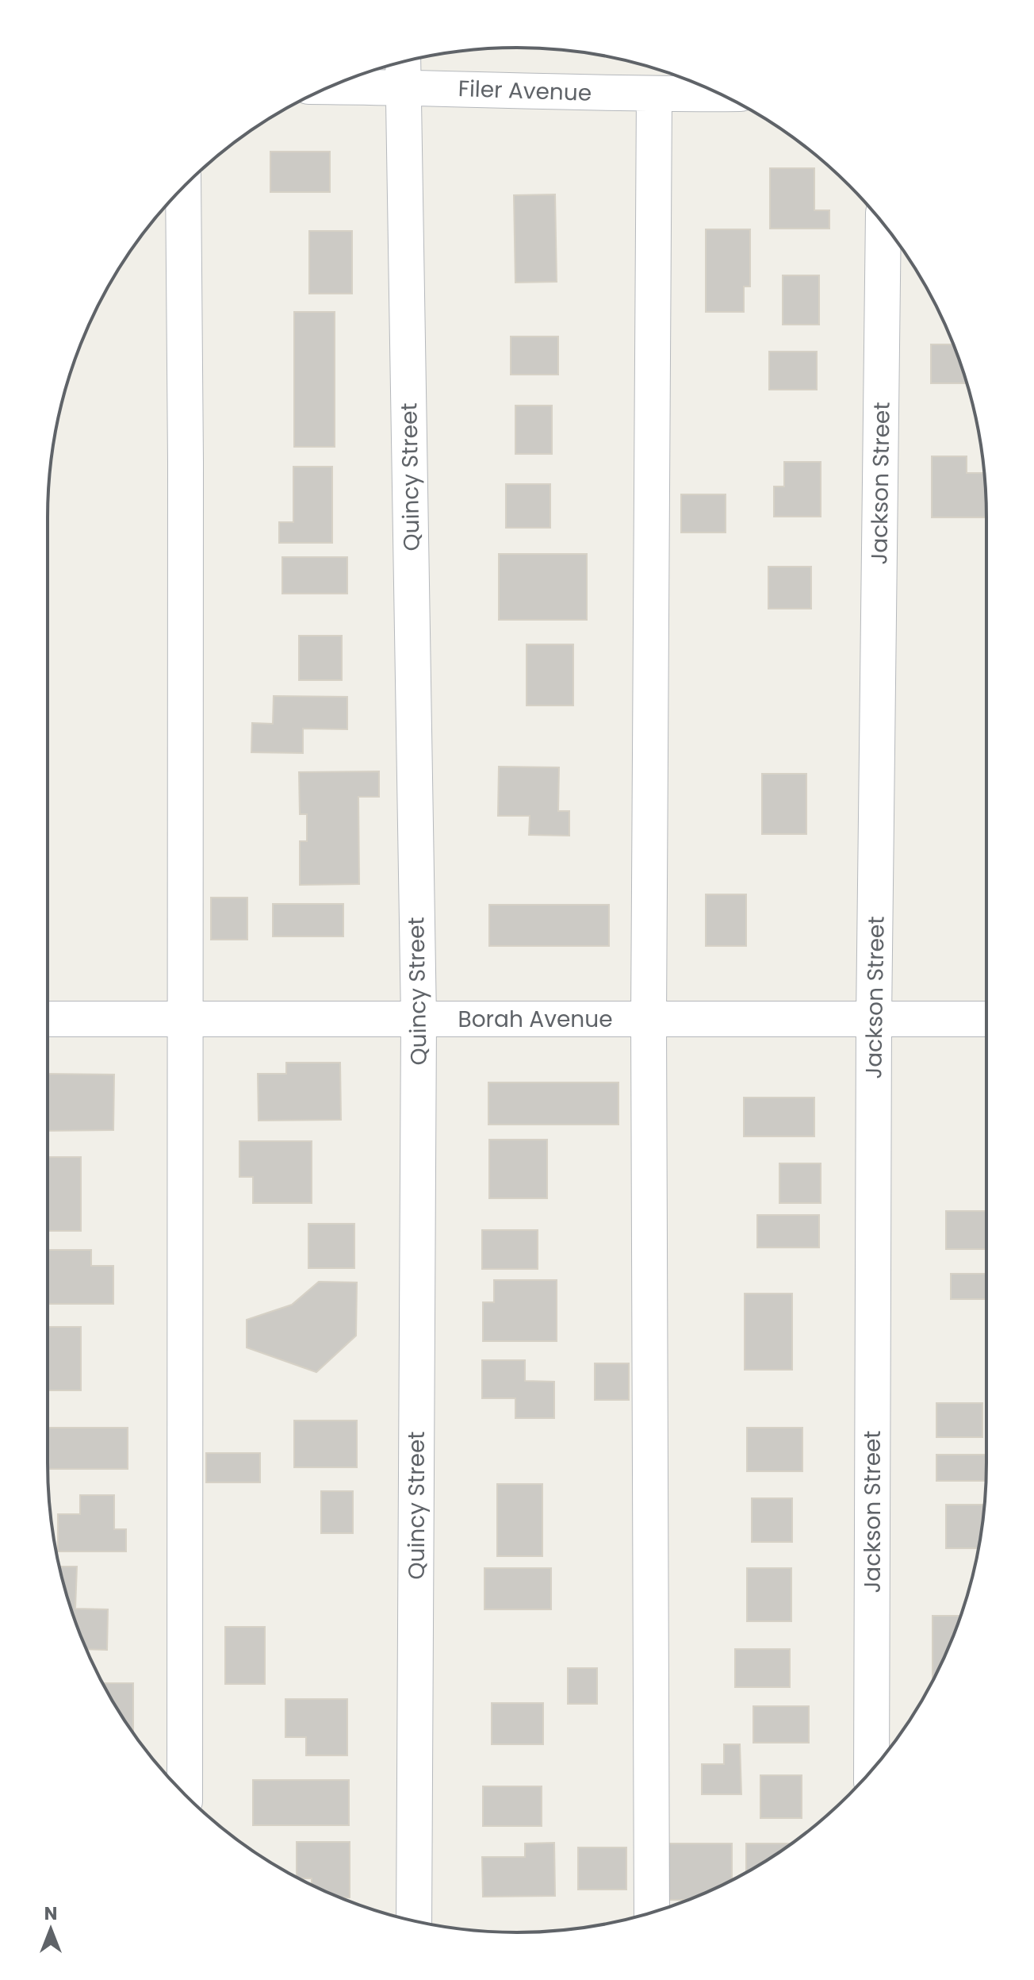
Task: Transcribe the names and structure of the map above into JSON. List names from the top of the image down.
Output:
{
  "streets": {
    "street": [
      "Filer Avenue",
      "Quincy Street",
      "Jackson Street",
      "Borah Avenue"
    ]
  },
  "crossings": [
    ["Filer Avenue", "Quincy Street"],
    ["Quincy Street", "Borah Avenue"],
    ["Jackson Street", "Borah Avenue"]
  ],
  "north": "top"
}
